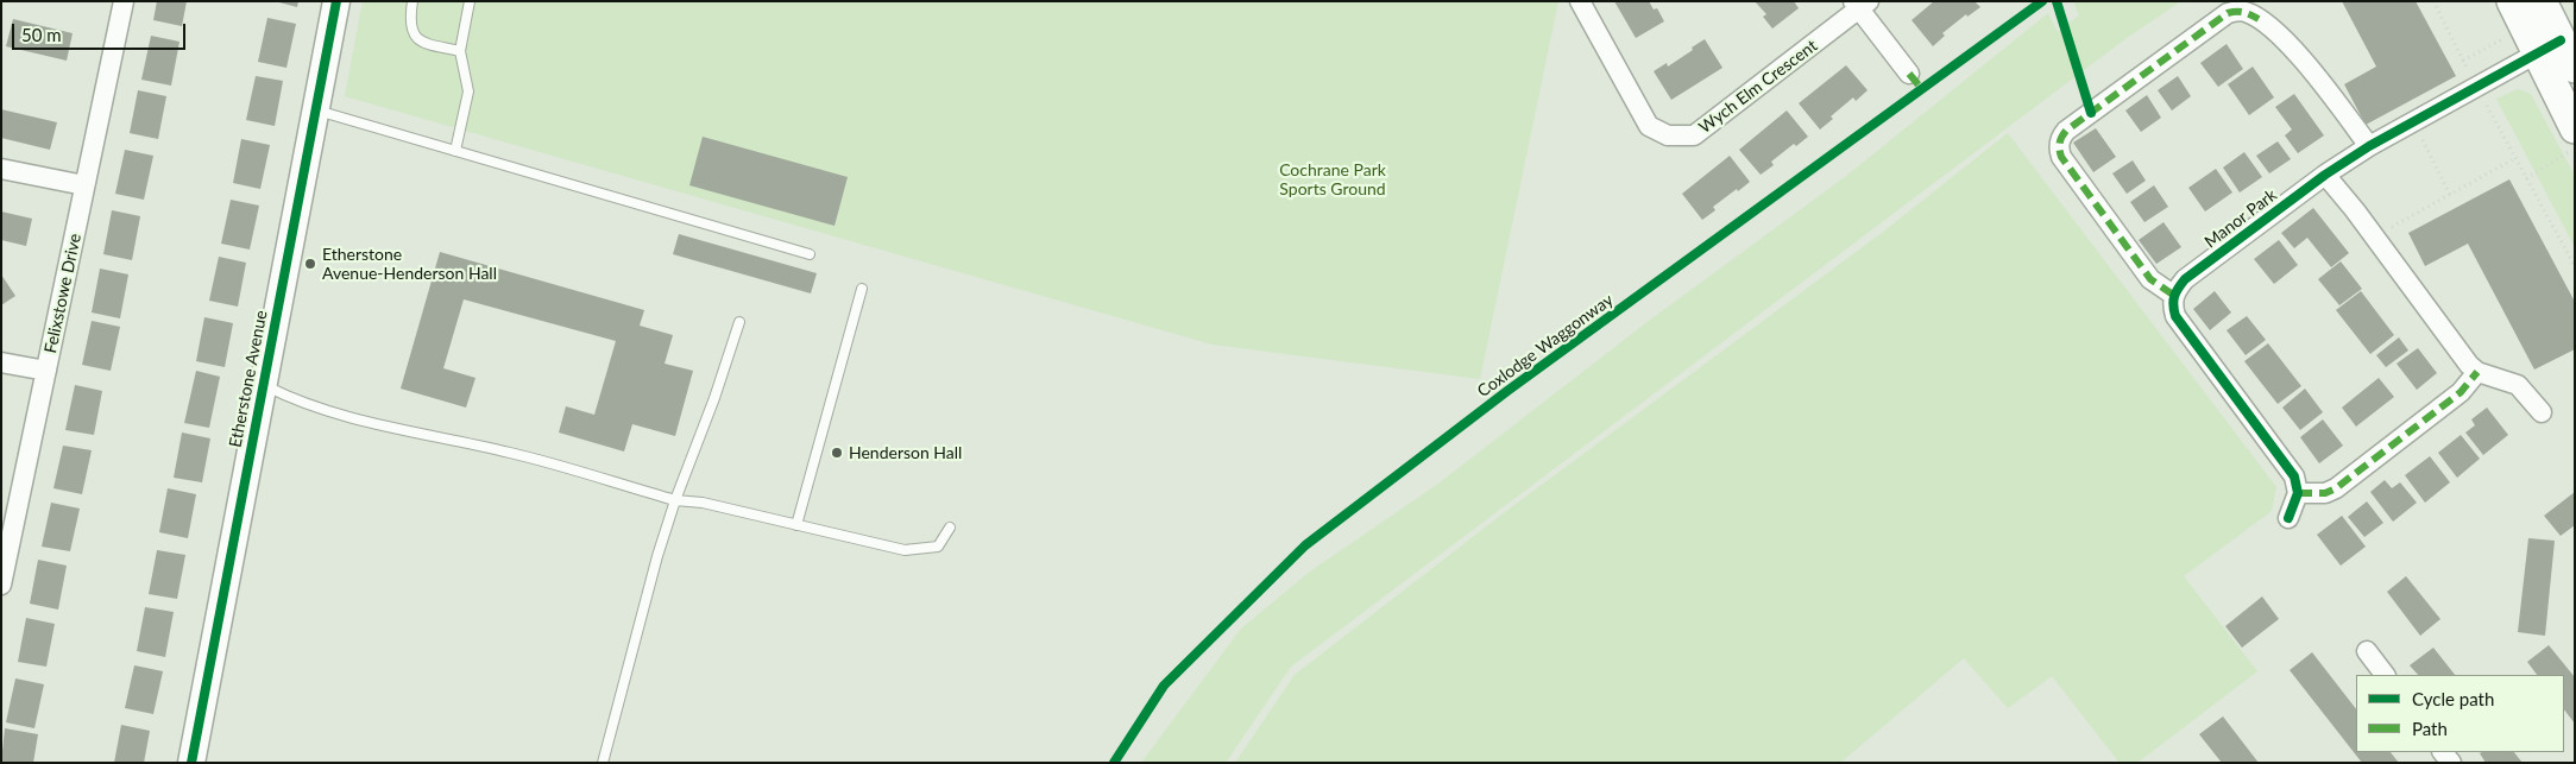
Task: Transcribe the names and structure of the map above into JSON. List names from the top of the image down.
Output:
{
  "streets": {
    "street": [
      "Wych Elm Crescent",
      "Manor Park",
      "Felixstowe Drive",
      "Etherstone Avenue"
    ],
    "cycle path": ["Coxlodge Waggonway"]
  },
  "parks": ["Cochrane Park Sports Ground"],
  "places": ["Etherstone Avenue-Henderson Hall", "Henderson Hall"],
  "legend": ["Cycle path", "Path"],
  "scale_bar": "50 m"
}
